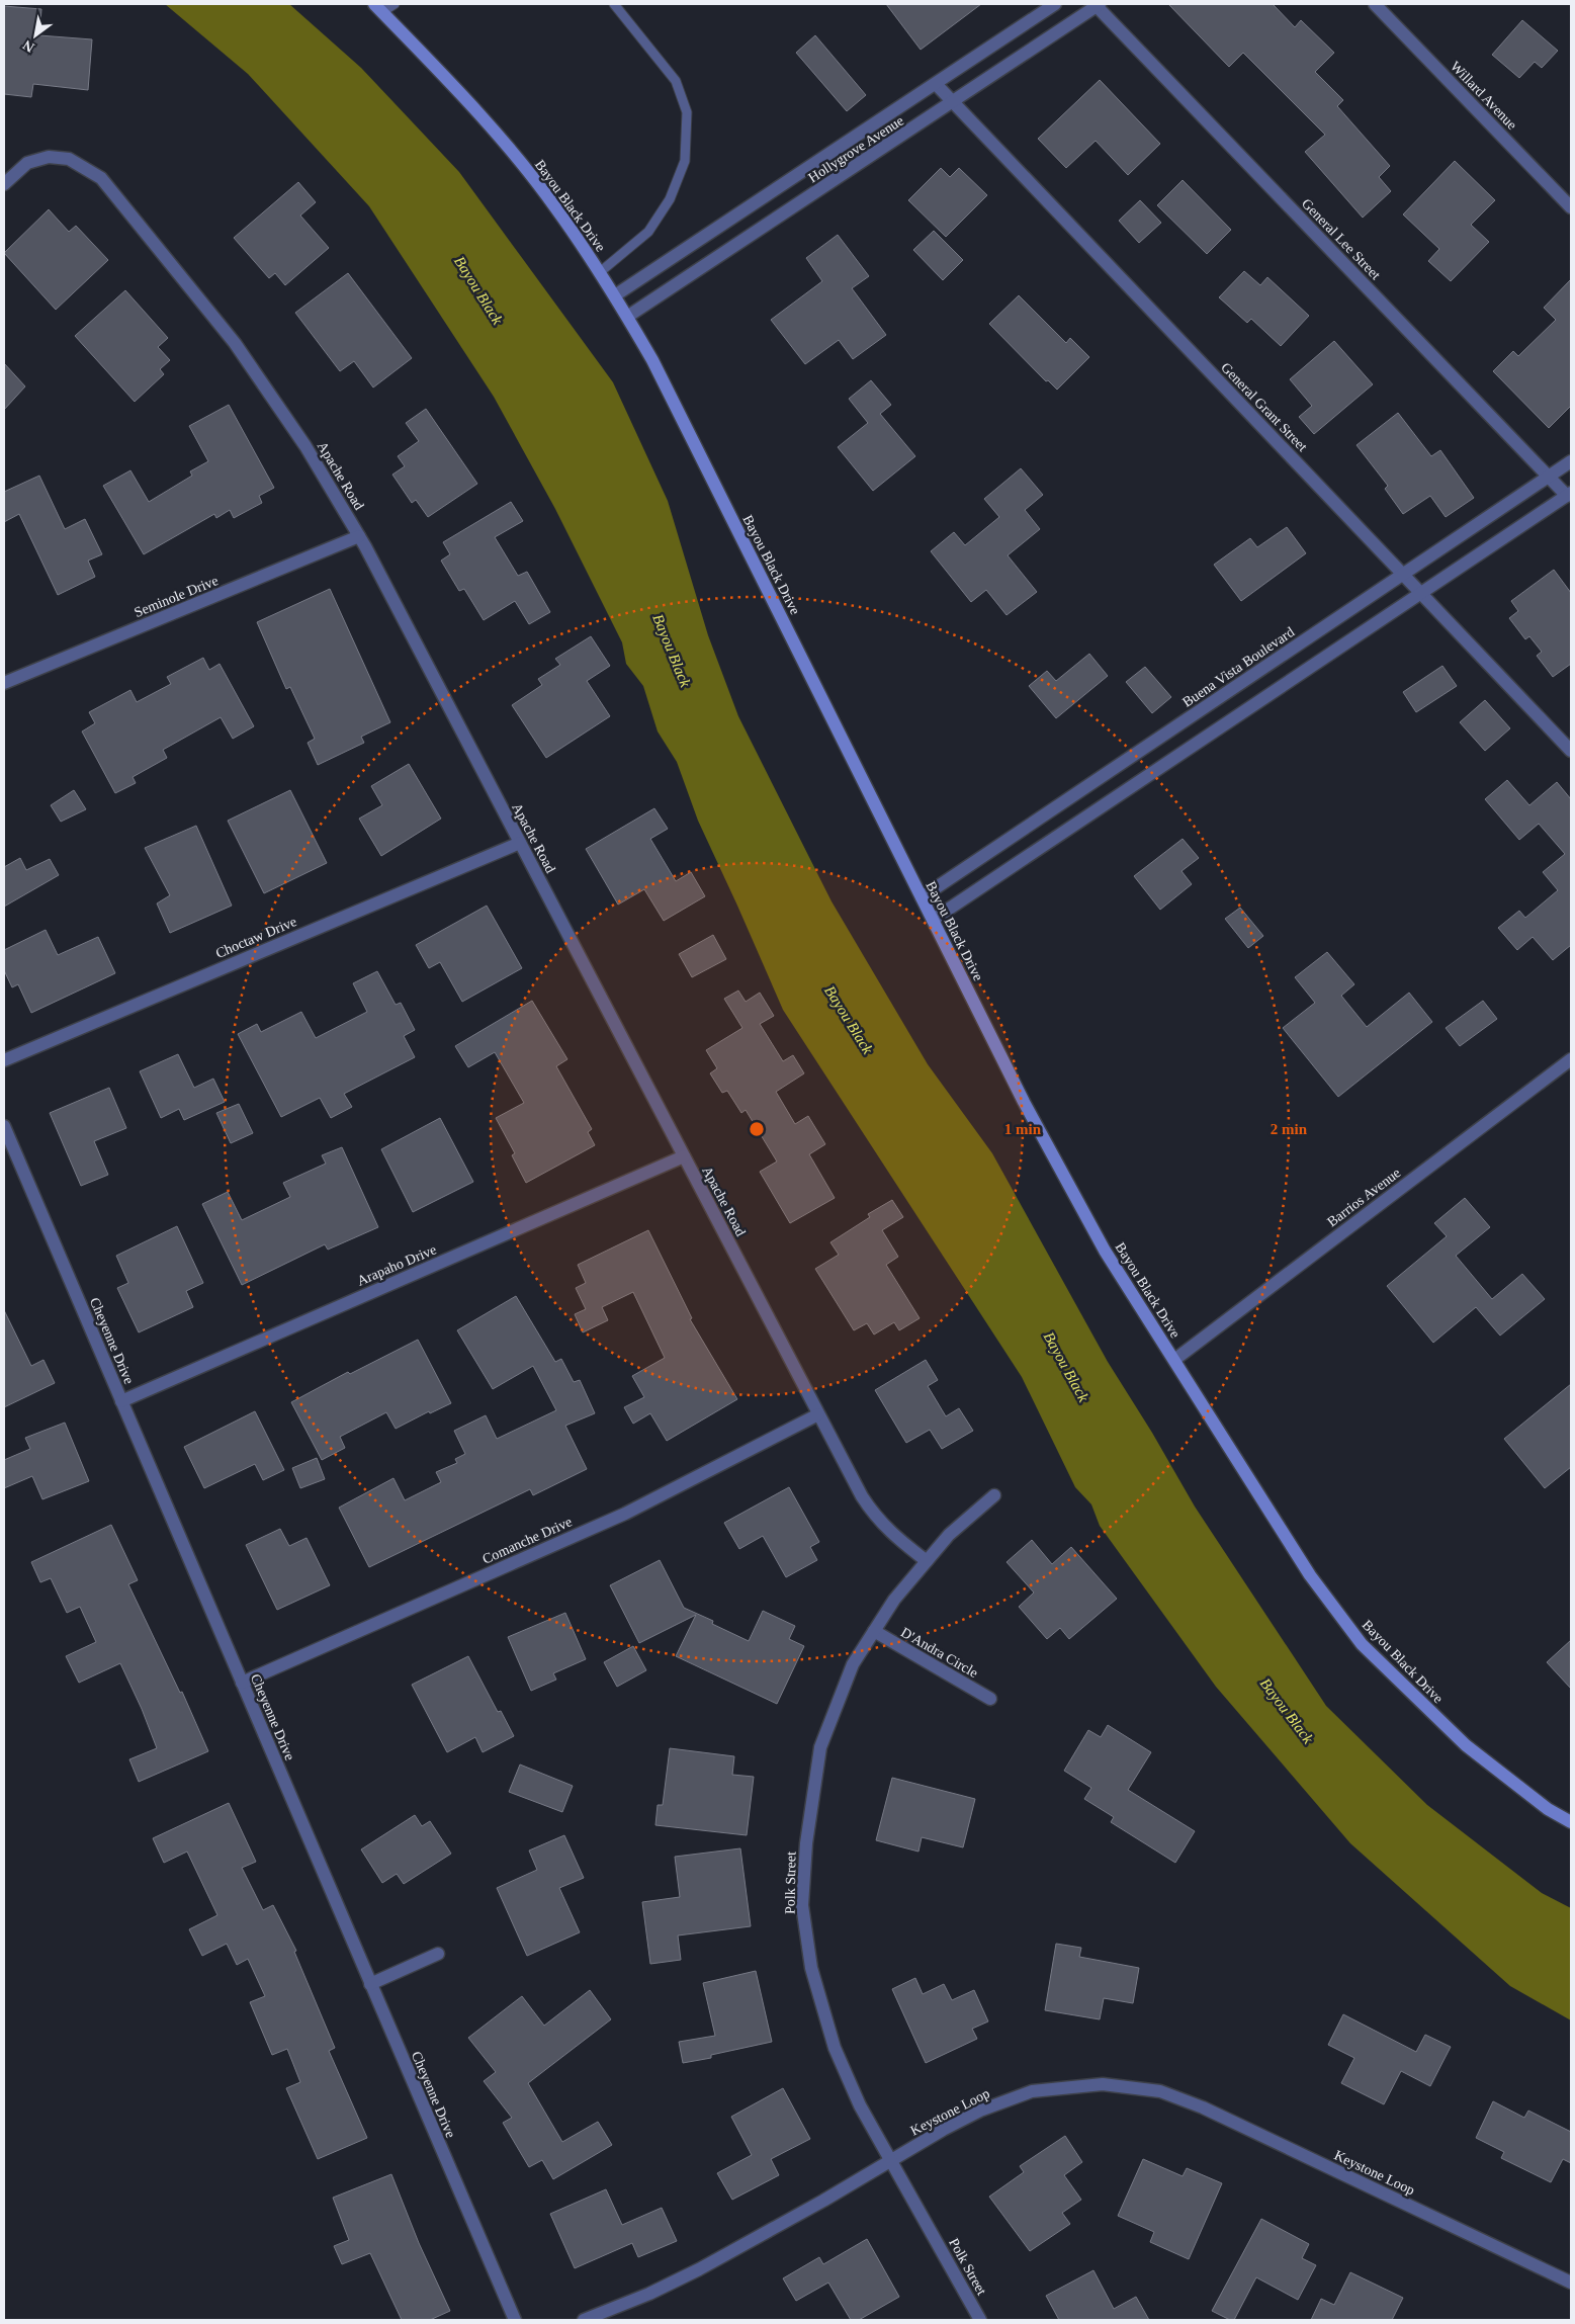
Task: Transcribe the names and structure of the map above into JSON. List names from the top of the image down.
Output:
{
  "streets": {
    "main road": ["Bayou Black Drive"],
    "street": [
      "Willard Avenue",
      "Hollygrove Avenue",
      "General Lee Street",
      "General Grant Street",
      "Apache Road",
      "Seminole Drive",
      "Buena Vista Boulevard",
      "Choctaw Drive",
      "Barrios Avenue",
      "Arapaho Drive",
      "Cheyenne Drive",
      "Comanche Drive",
      "D'Andra Circle",
      "Polk Street",
      "Keystone Loop"
    ]
  },
  "crossings": [
    ["Hollygrove Avenue", "Bayou Black Drive"],
    ["Hollygrove Avenue", "General Lee Street"],
    ["Hollygrove Avenue", "General Grant Street"],
    ["Bayou Black Drive", "Buena Vista Boulevard"],
    ["Bayou Black Drive", "Barrios Avenue"],
    ["General Lee Street", "Buena Vista Boulevard"],
    ["General Grant Street", "Buena Vista Boulevard"],
    ["Apache Road", "Seminole Drive"],
    ["Apache Road", "Choctaw Drive"],
    ["Apache Road", "Arapaho Drive"],
    ["Apache Road", "Comanche Drive"],
    ["Apache Road", "Polk Street"],
    ["Arapaho Drive", "Cheyenne Drive"],
    ["Cheyenne Drive", "Comanche Drive"],
    ["D'Andra Circle", "Polk Street"],
    ["Polk Street", "Keystone Loop"]
  ],
  "water": ["Bayou Black"],
  "north": "bottom left",
  "rings": ["1 min", "2 min"]
}
